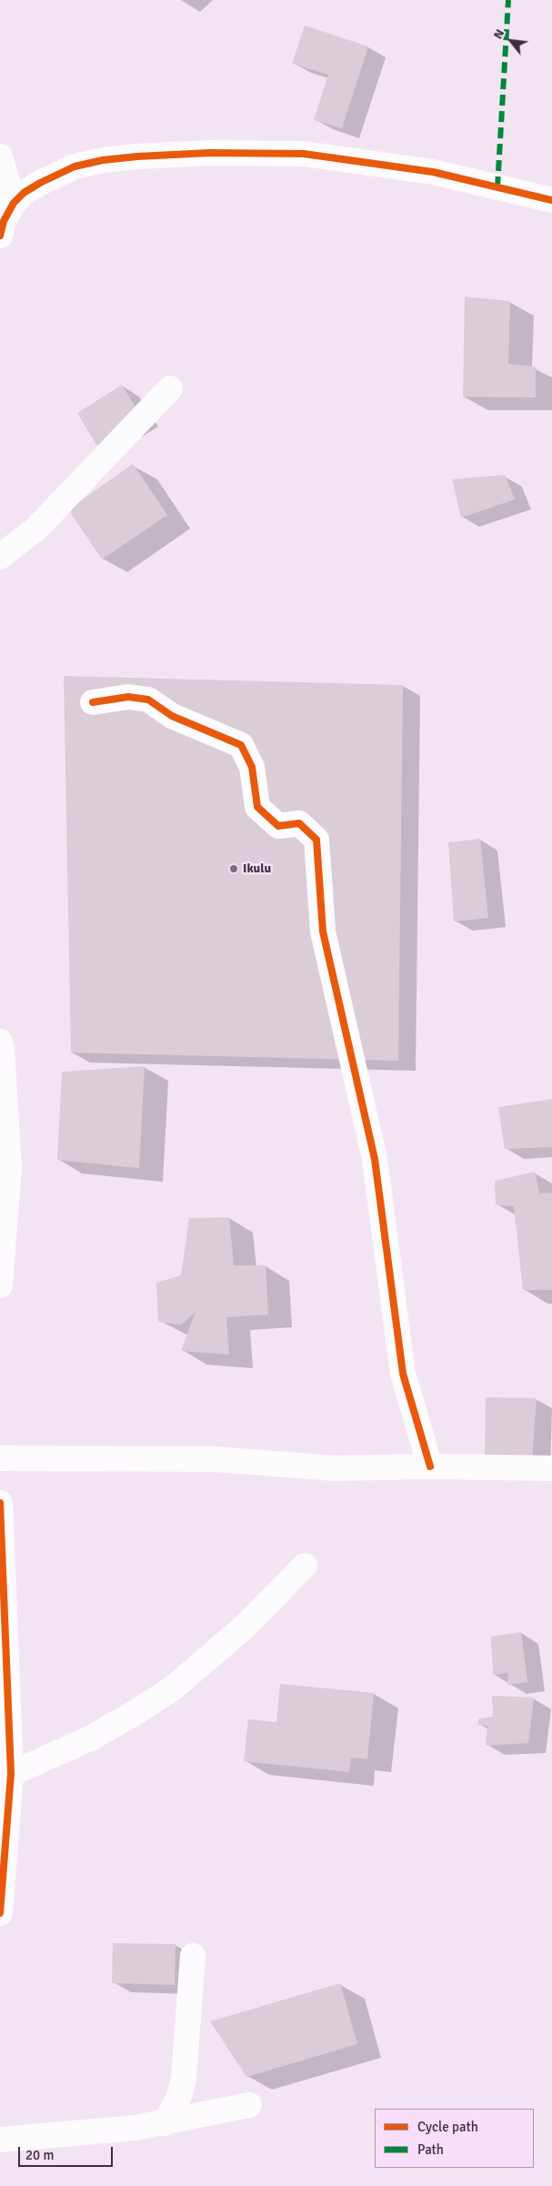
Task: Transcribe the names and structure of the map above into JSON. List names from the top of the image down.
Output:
{
  "places": ["Ikulu"],
  "legend": ["Cycle path", "Path"],
  "scale_bar": "20 m",
  "north": "top left"
}
